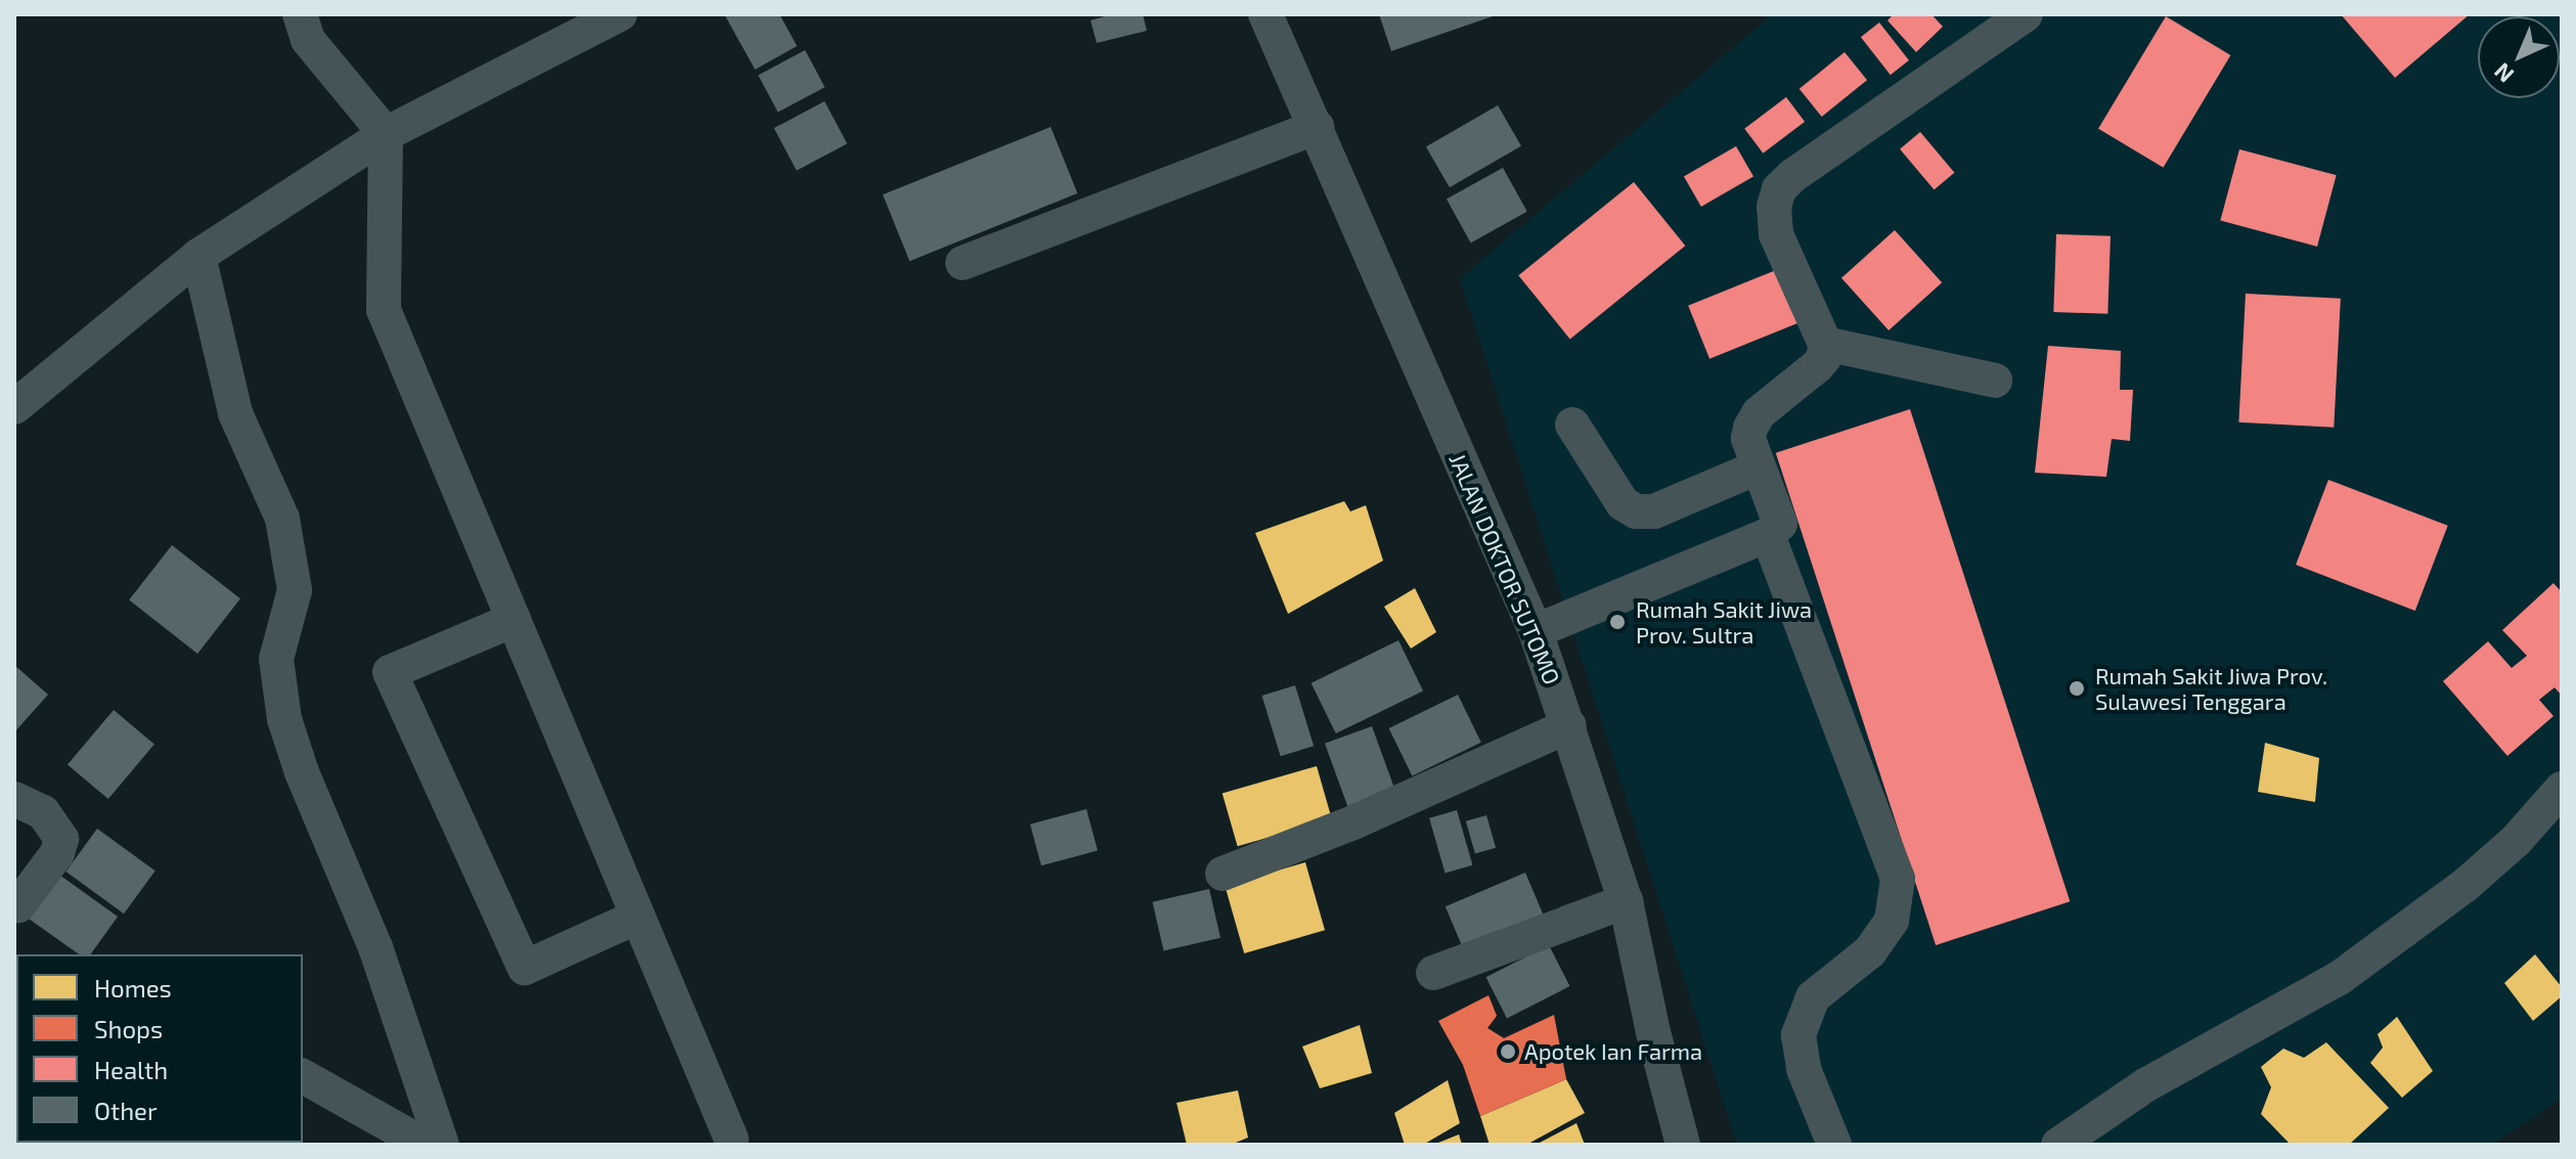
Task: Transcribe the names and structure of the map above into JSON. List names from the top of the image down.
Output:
{
  "streets": {
    "street": ["JALAN DOKTOR SUTOMO"]
  },
  "places": ["Rumah Sakit Jiwa Prov. Sultra", "Rumah Sakit Jiwa Prov. Sulawesi Tenggara", "Apotek Ian Farma"],
  "legend": [
    "Homes",
    "Shops",
    "Health",
    "Other"
  ],
  "north": "bottom left"
}
